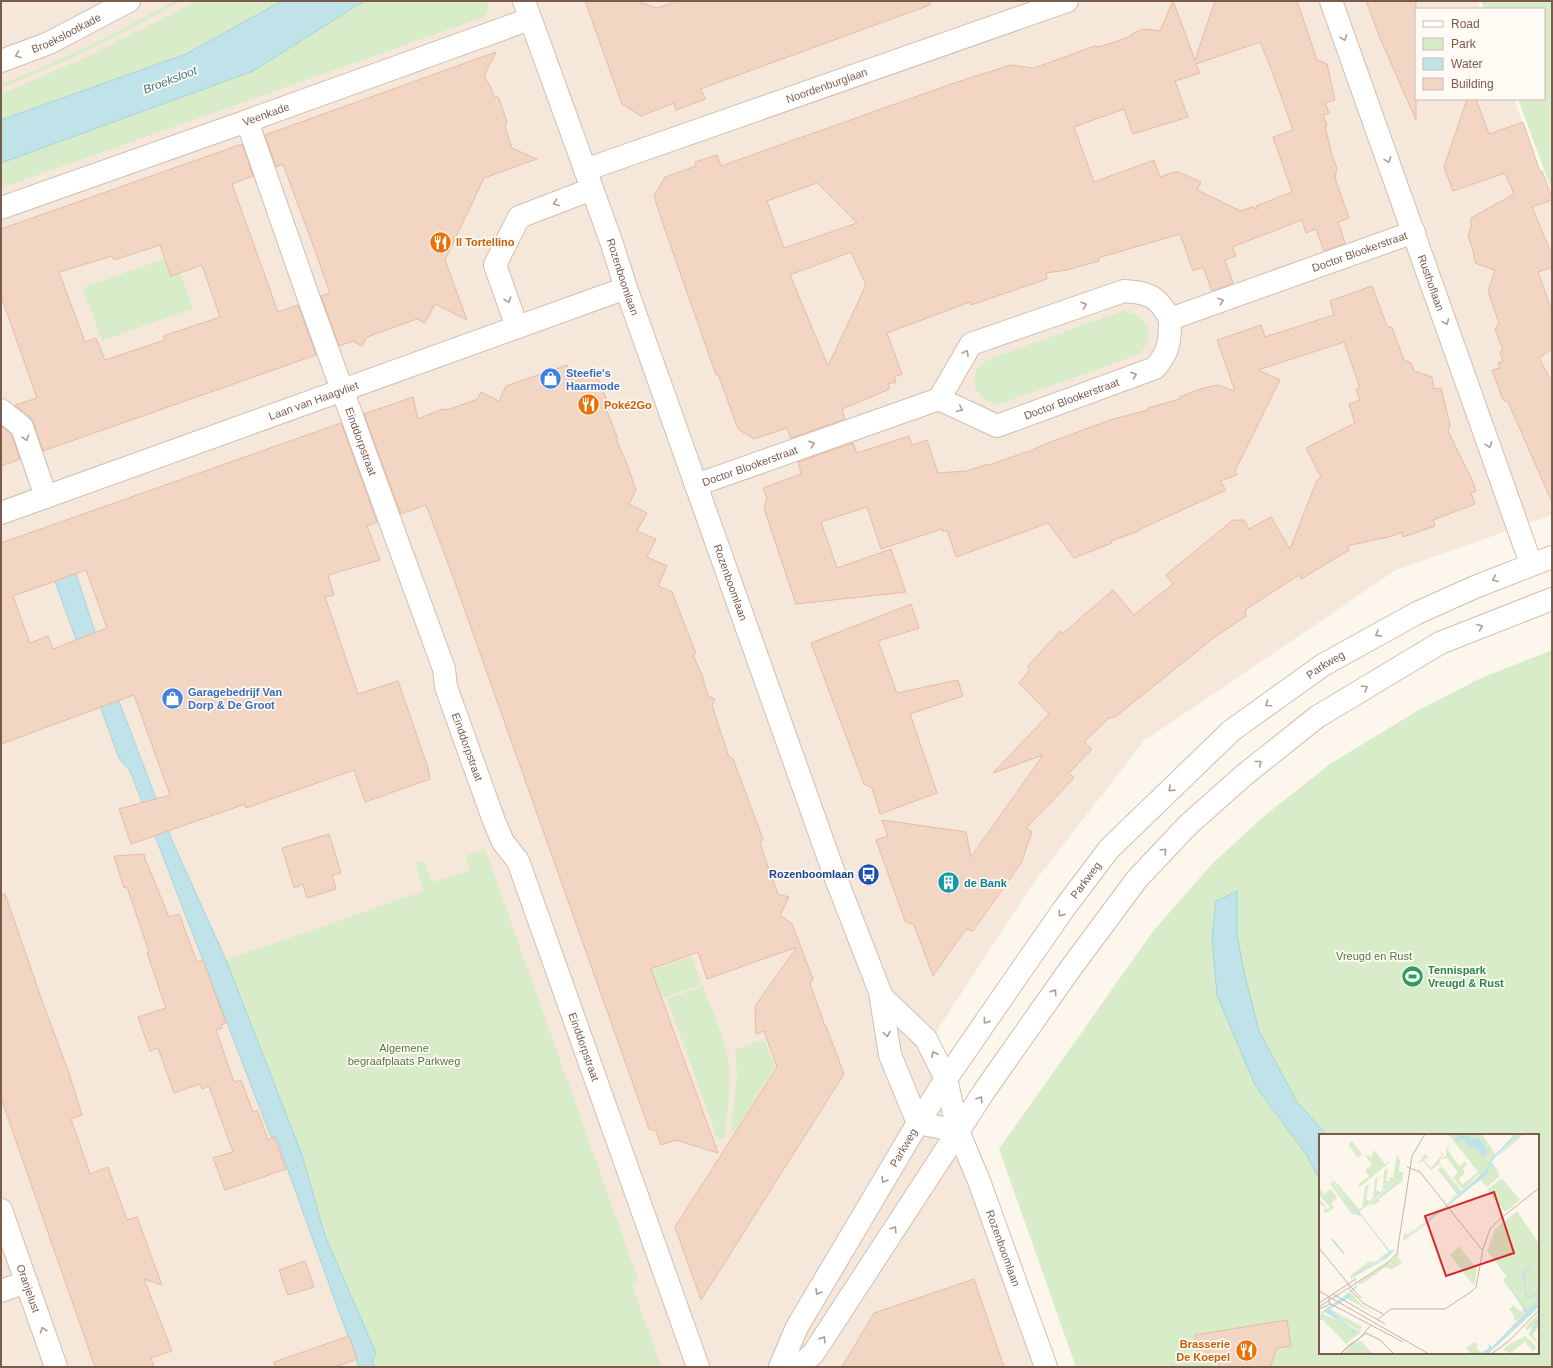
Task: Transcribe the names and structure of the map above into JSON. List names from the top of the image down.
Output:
{
  "streets": {
    "street": [
      "Broekslootkade",
      "Noordenburglaan",
      "Veenkade",
      "Doctor Blookerstraat",
      "Rozenboomlaan",
      "Rusthoflaan",
      "Laan van Haagvliet",
      "Einddorpstraat",
      "Parkweg",
      "Oranjelust"
    ]
  },
  "crossings": [
    ["Noordenburglaan", "Rozenboomlaan"],
    ["Veenkade", "Rozenboomlaan"],
    ["Veenkade", "Einddorpstraat"],
    ["Doctor Blookerstraat", "Rozenboomlaan"],
    ["Doctor Blookerstraat", "Rusthoflaan"],
    ["Rozenboomlaan", "Laan van Haagvliet"],
    ["Rozenboomlaan", "Parkweg"],
    ["Rusthoflaan", "Parkweg"],
    ["Laan van Haagvliet", "Einddorpstraat"]
  ],
  "one_way": [
    "Broekslootkade",
    "Doctor Blookerstraat",
    "Rusthoflaan",
    "Oranjelust"
  ],
  "water": ["Broeksloot"],
  "parks": ["Vreugd en Rust", "Algemene begraafplaats Parkweg"],
  "places": {
    "restaurant": ["Il Tortellino", "Poké2Go", "Brasserie De Koepel"],
    "shop": ["Steefie's Haarmode", "Garagebedrijf Van Dorp & De Groot"],
    "bus stop": ["Rozenboomlaan"],
    "building": ["de Bank"],
    "sports": ["Tennispark Vreugd & Rust"]
  },
  "legend": [
    "Road",
    "Park",
    "Water",
    "Building"
  ]
}
